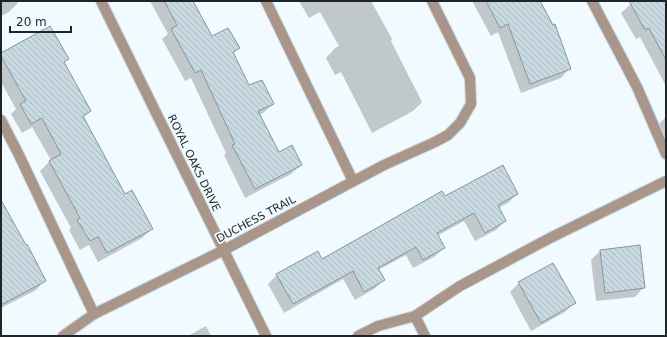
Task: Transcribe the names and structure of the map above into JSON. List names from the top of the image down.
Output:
{
  "streets": {
    "street": ["ROYAL OAKS DRIVE", "DUCHESS TRAIL"]
  },
  "crossings": [
    ["ROYAL OAKS DRIVE", "DUCHESS TRAIL"]
  ],
  "scale_bar": "20 m"
}
